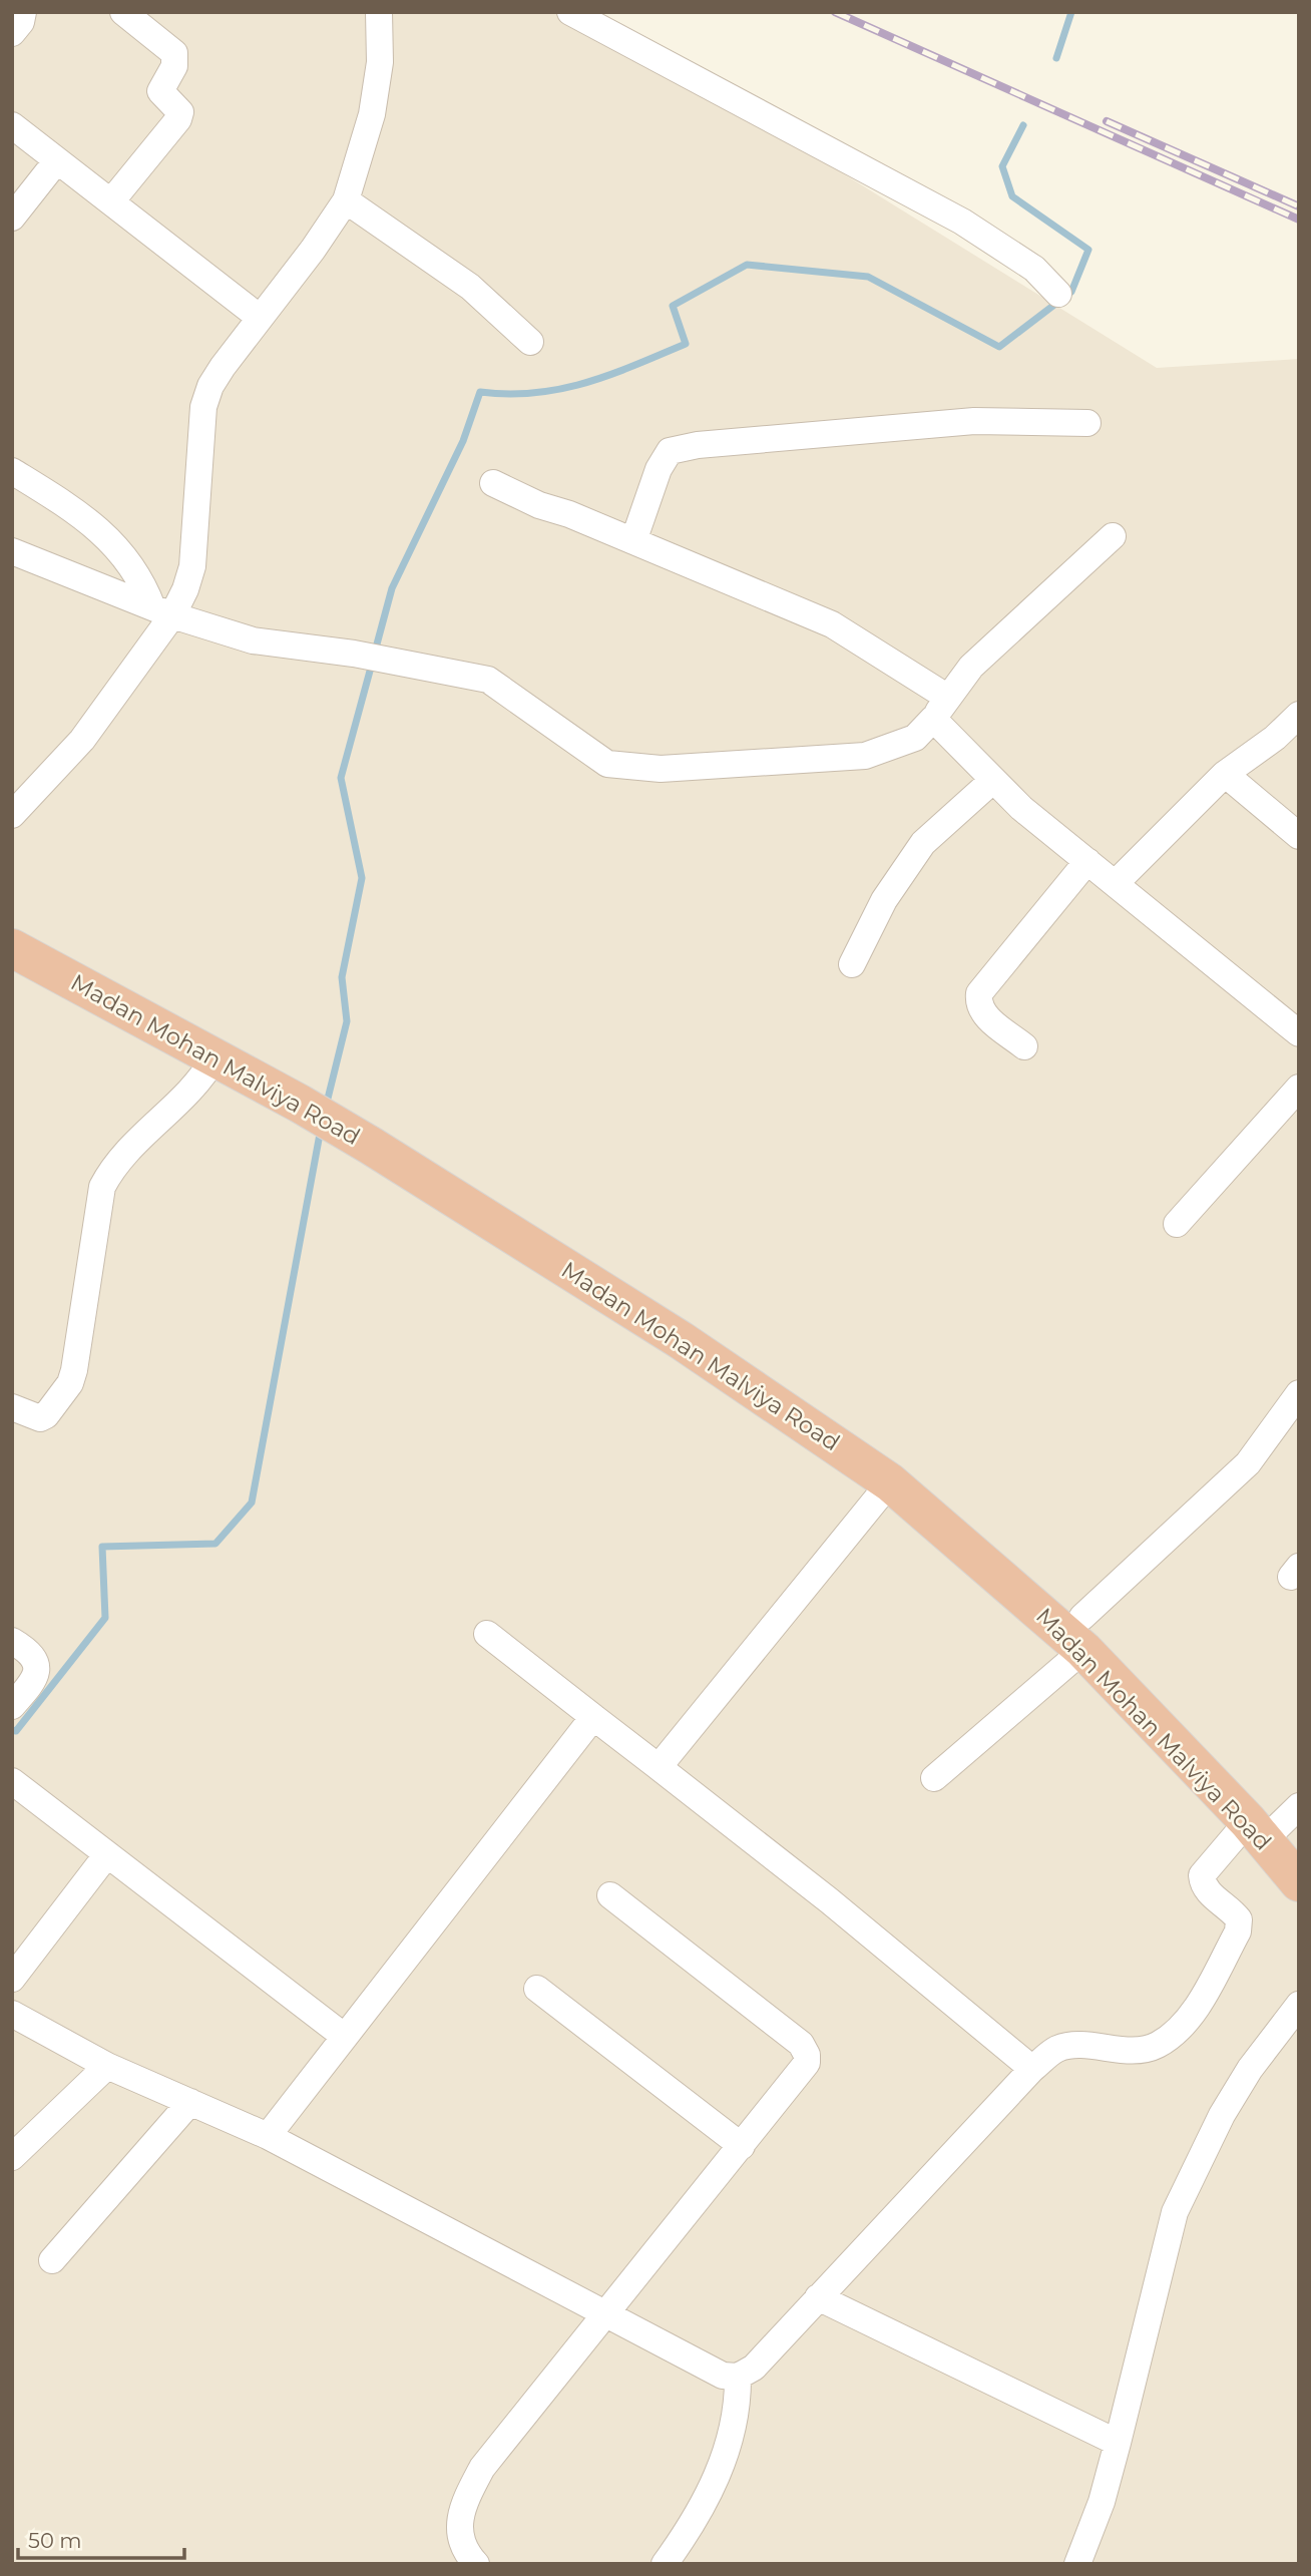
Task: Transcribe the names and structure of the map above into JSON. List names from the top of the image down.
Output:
{
  "streets": {
    "highway": ["Madan Mohan Malviya Road"]
  },
  "scale_bar": "50 m"
}
